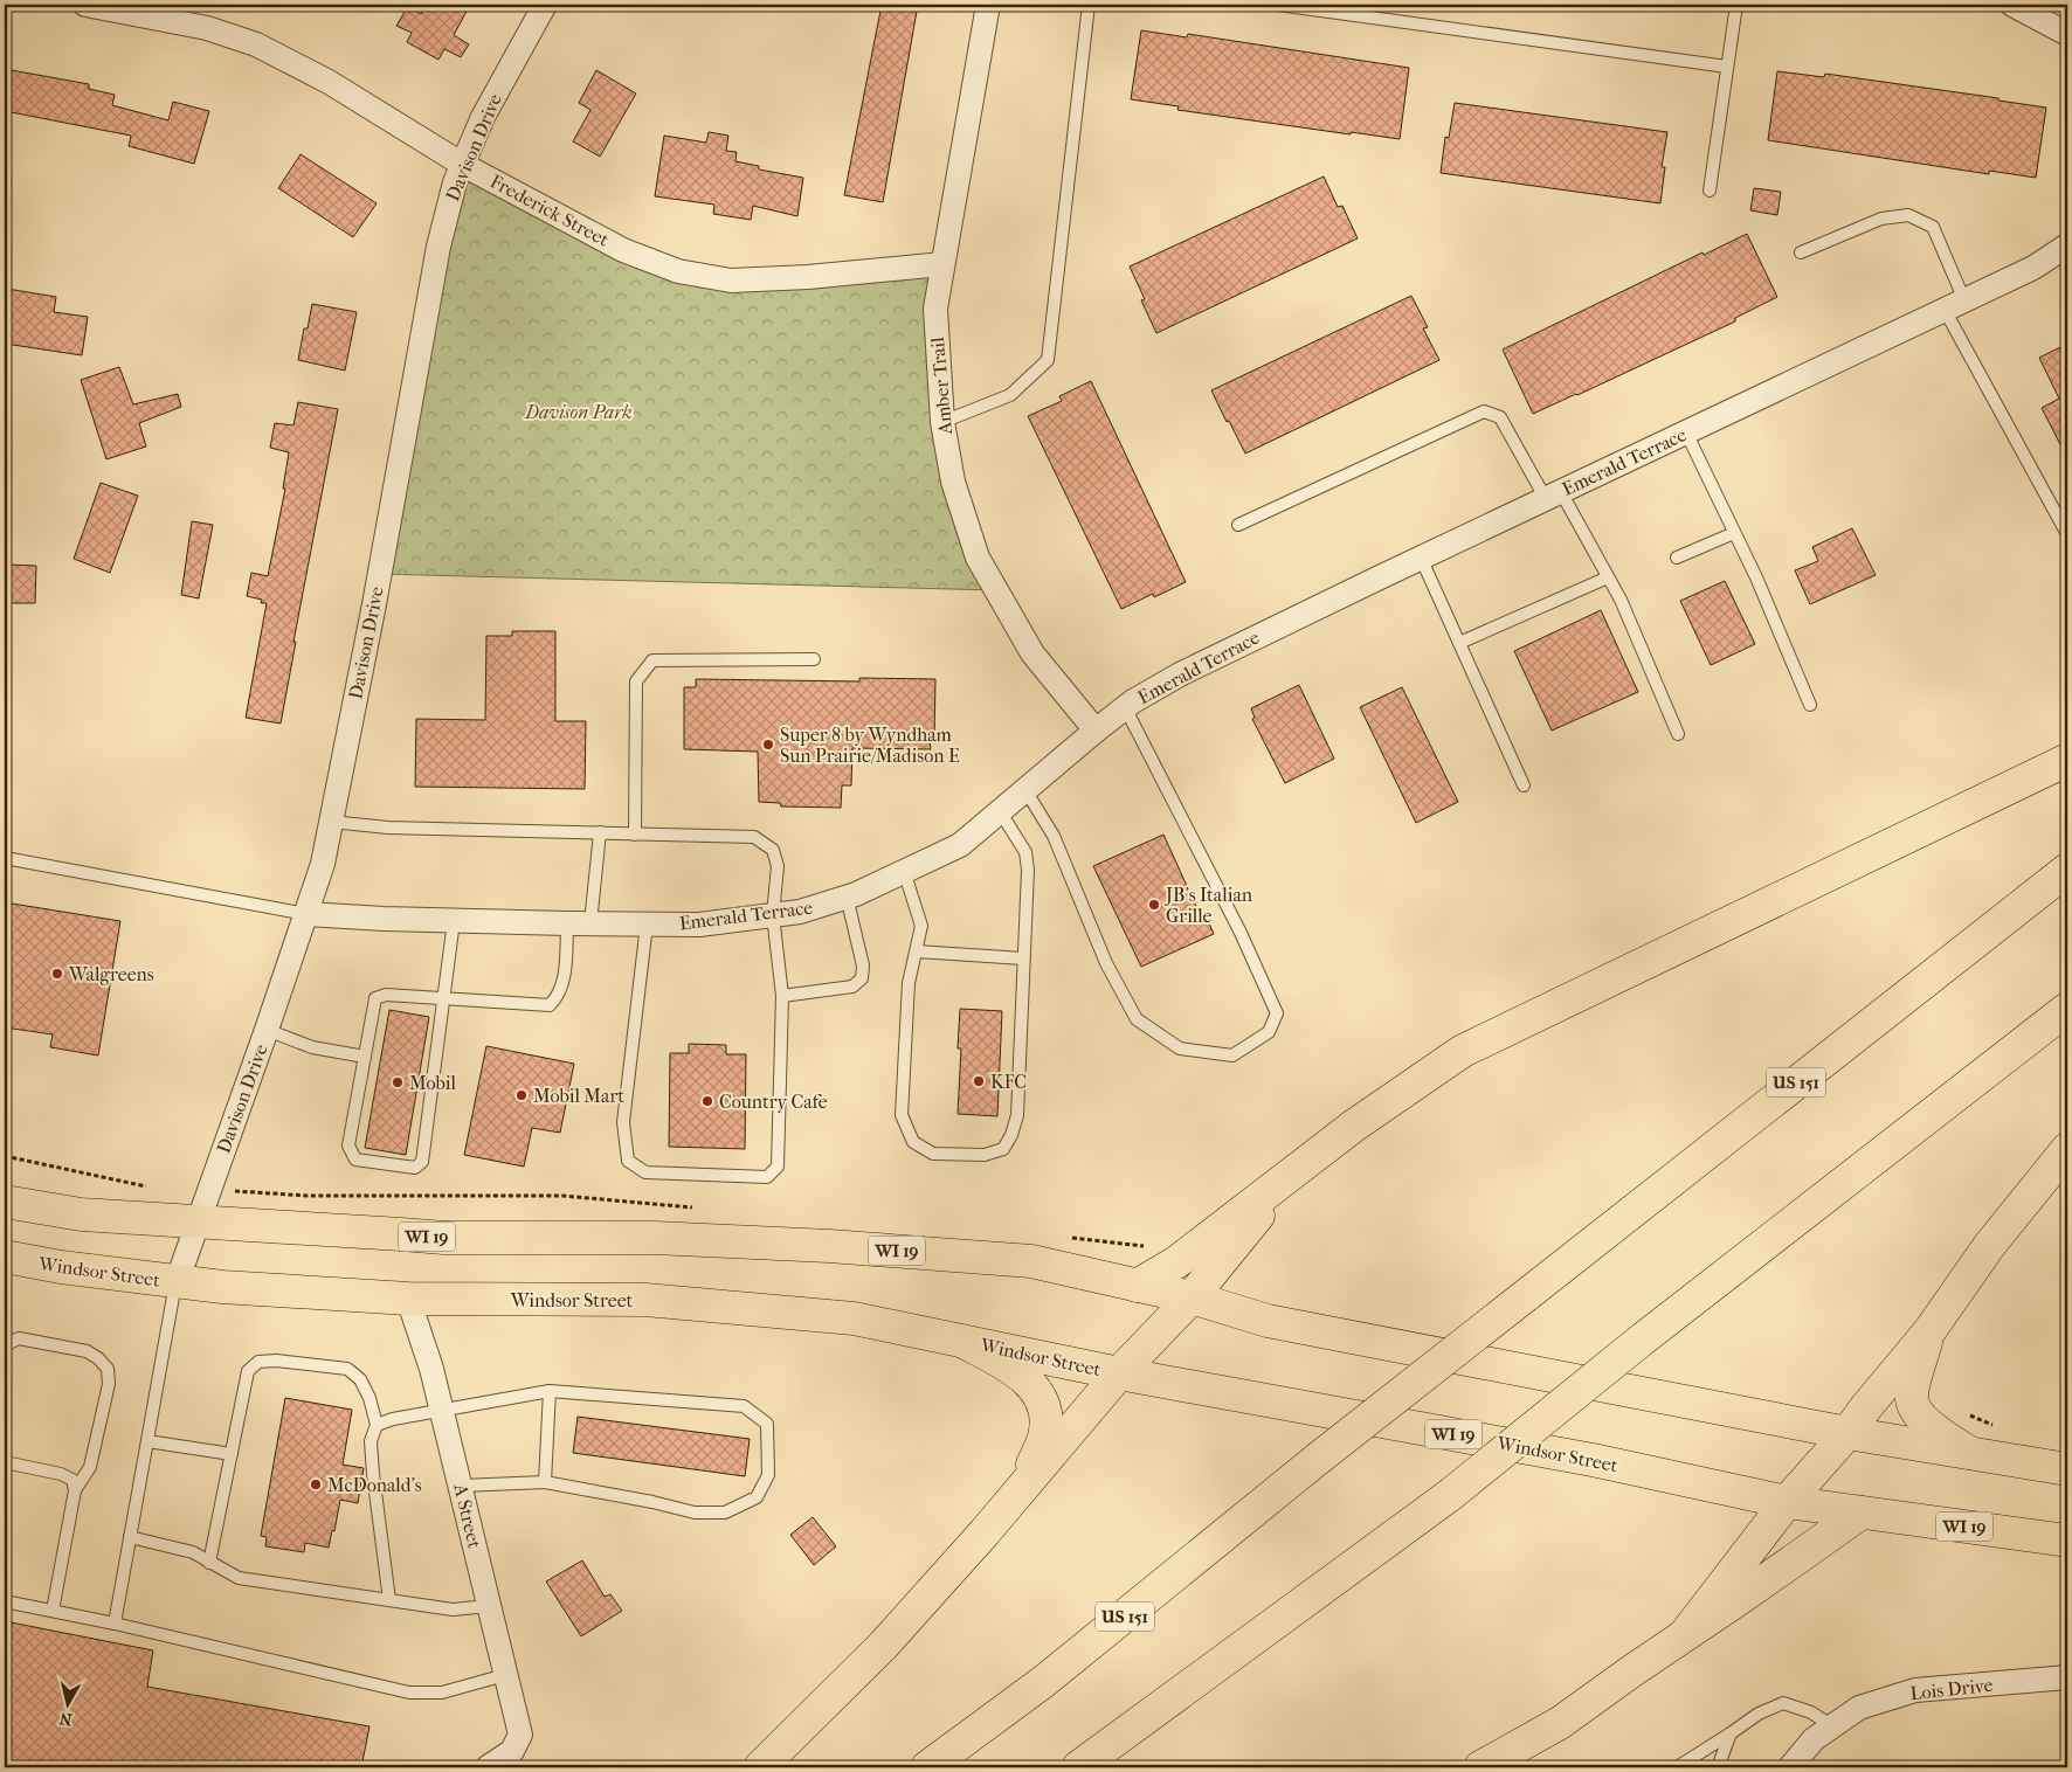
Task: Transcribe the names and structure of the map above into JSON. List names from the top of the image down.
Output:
{
  "streets": {
    "main road": ["US 151", "WI 19", "Windsor Street"],
    "street": [
      "Davison Drive",
      "Frederick Street",
      "Amber Trail",
      "Emerald Terrace",
      "A Street",
      "Lois Drive"
    ]
  },
  "crossings": [
    ["Davison Drive", "Frederick Street"],
    ["Davison Drive", "Emerald Terrace"],
    ["Davison Drive", "WI 19"],
    ["Davison Drive", "Windsor Street"],
    ["Frederick Street", "Amber Trail"],
    ["Amber Trail", "Emerald Terrace"],
    ["Windsor Street", "A Street"]
  ],
  "parks": ["Davison Park"],
  "places": [
    "Super 8 by Wyndham Sun Prairie/Madison E",
    "JB's Italian Grille",
    "Walgreens",
    "KFC",
    "Mobil",
    "Mobil Mart",
    "Country Cafe",
    "McDonald's"
  ],
  "north": "bottom"
}
